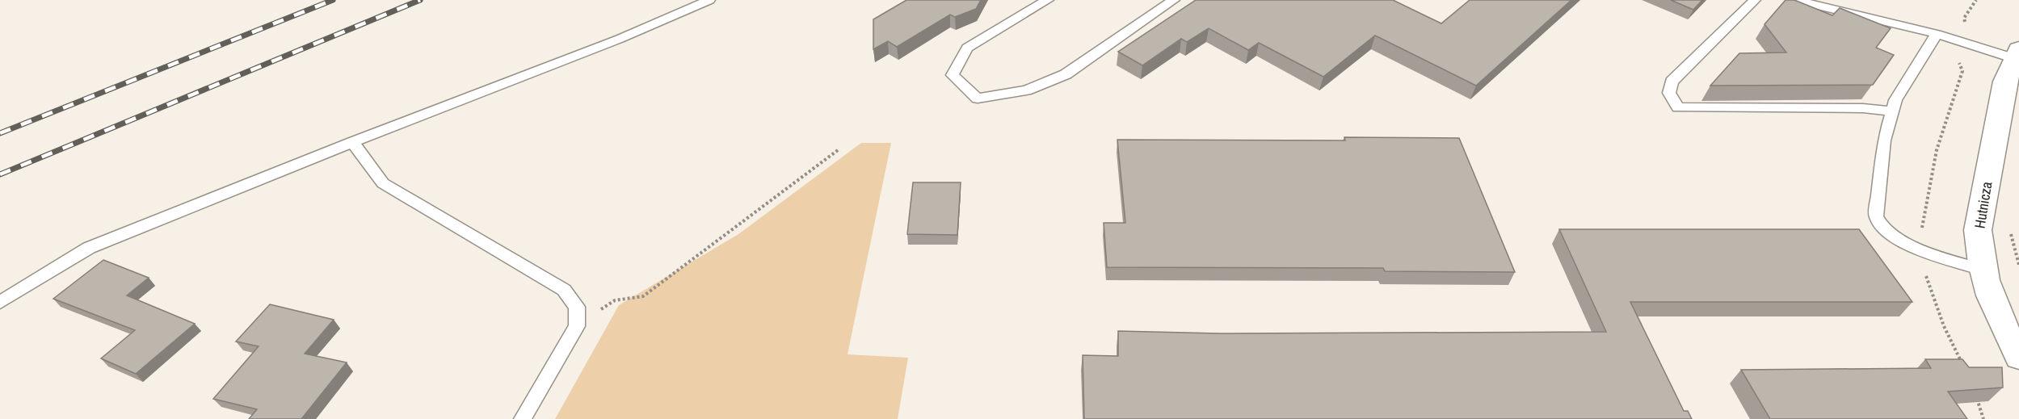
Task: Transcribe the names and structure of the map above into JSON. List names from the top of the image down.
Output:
{
  "streets": {
    "main road": ["Hutnicza"]
  }
}
